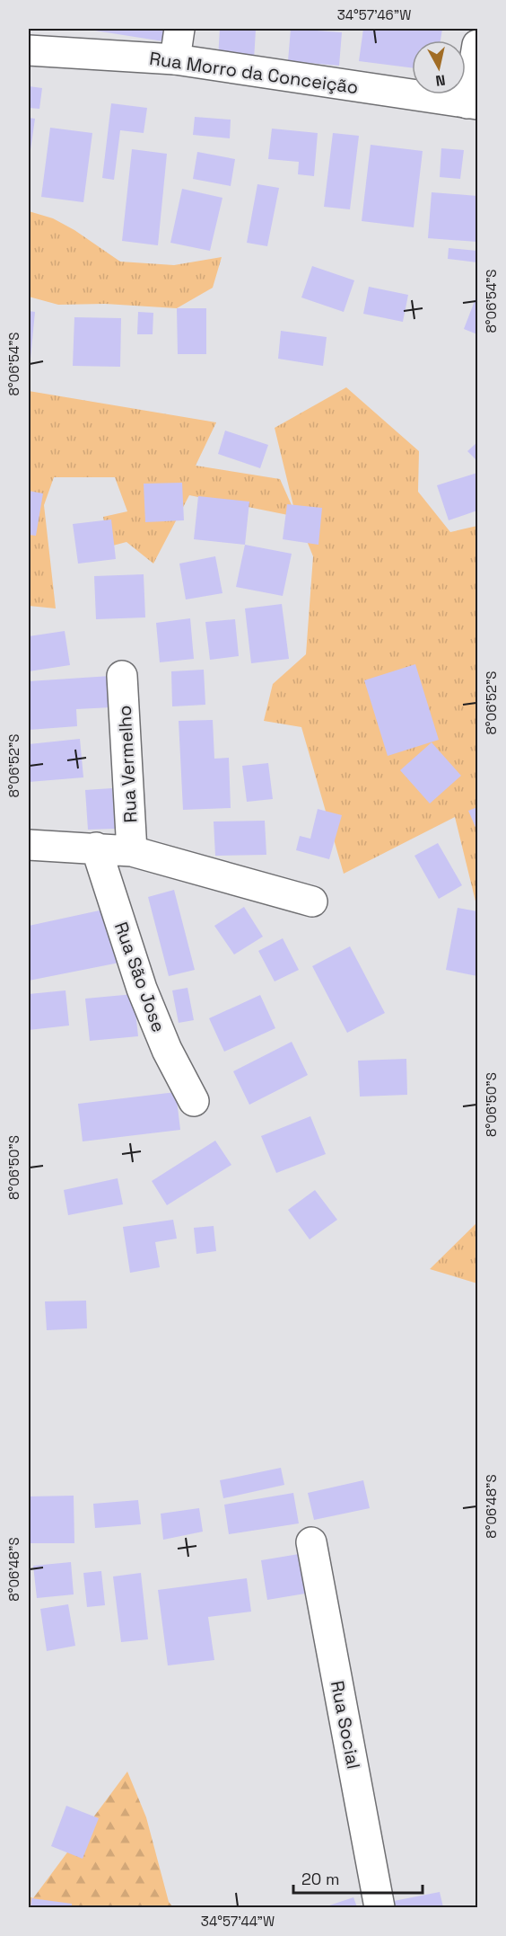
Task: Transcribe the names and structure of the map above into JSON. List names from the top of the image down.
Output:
{
  "streets": {
    "street": [
      "Rua Morro da Conceição",
      "Rua Vermelho",
      "Rua São Jose",
      "Rua Social"
    ]
  },
  "scale_bar": "20 m",
  "north": "bottom",
  "coordinates": [
    "34°57'46\"W",
    "8°06'54\"S",
    "8°06'52\"S",
    "8°06'50\"S",
    "8°06'48\"S",
    "34°57'44\"W"
  ]
}
